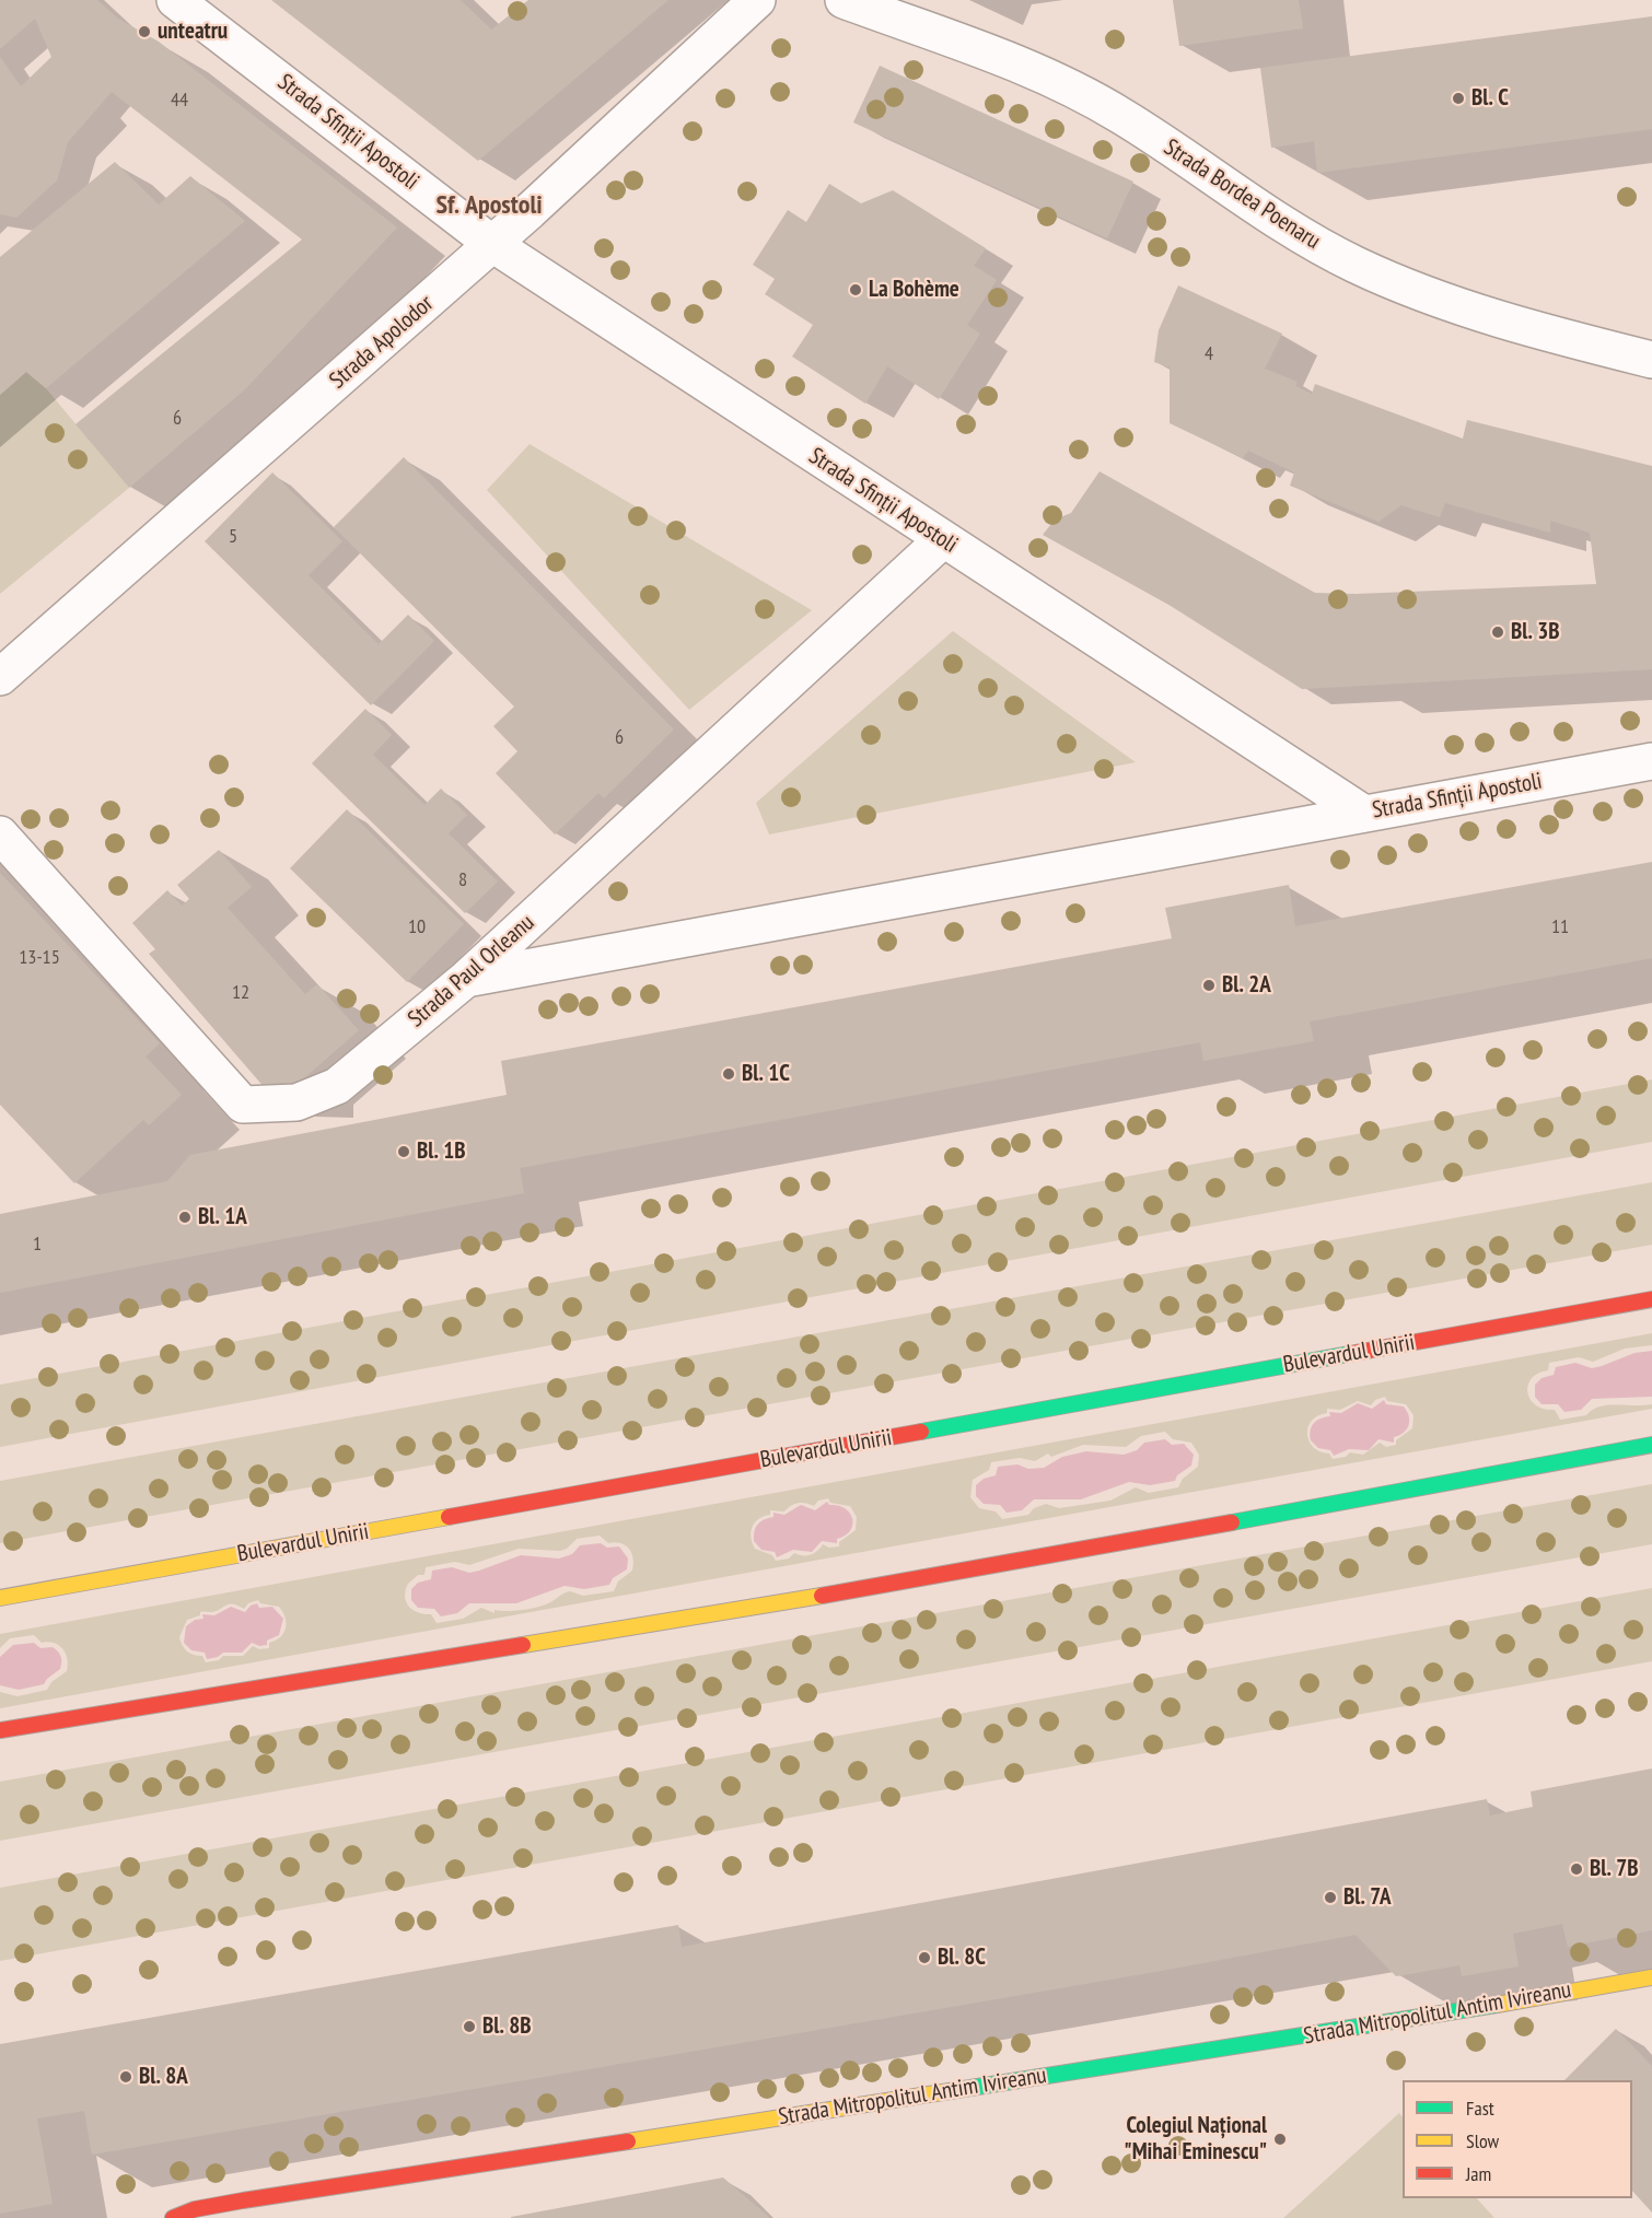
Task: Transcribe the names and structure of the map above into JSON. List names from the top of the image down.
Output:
{
  "streets": {
    "main road": ["Bulevardul Unirii", "Strada Mitropolitul Antim Ivireanu"],
    "street": [
      "Strada Sfinții Apostoli",
      "Strada Bordea Poenaru",
      "Strada Apolodor",
      "Strada Paul Orleanu"
    ]
  },
  "crossings": [
    ["Strada Sfinții Apostoli", "Strada Apolodor"],
    ["Strada Sfinții Apostoli", "Strada Paul Orleanu"]
  ],
  "districts": ["Sf. Apostoli"],
  "places": [
    "unteatru",
    "Bl. C",
    "La Bohème",
    "Bl. 3B",
    "Bl. 2A",
    "Bl. 1C",
    "Bl. 1B",
    "Bl. 1A",
    "Bl. 7B",
    "Bl. 7A",
    "Bl. 8C",
    "Bl. 8B",
    "Bl. 8A",
    "Colegiul Național \"Mihai Eminescu\""
  ],
  "house_numbers": [
    "44",
    "4",
    "6",
    "5",
    "6",
    "8",
    "10",
    "11",
    "13-15",
    "12",
    "1"
  ],
  "legend": ["Fast", "Slow", "Jam"]
}
